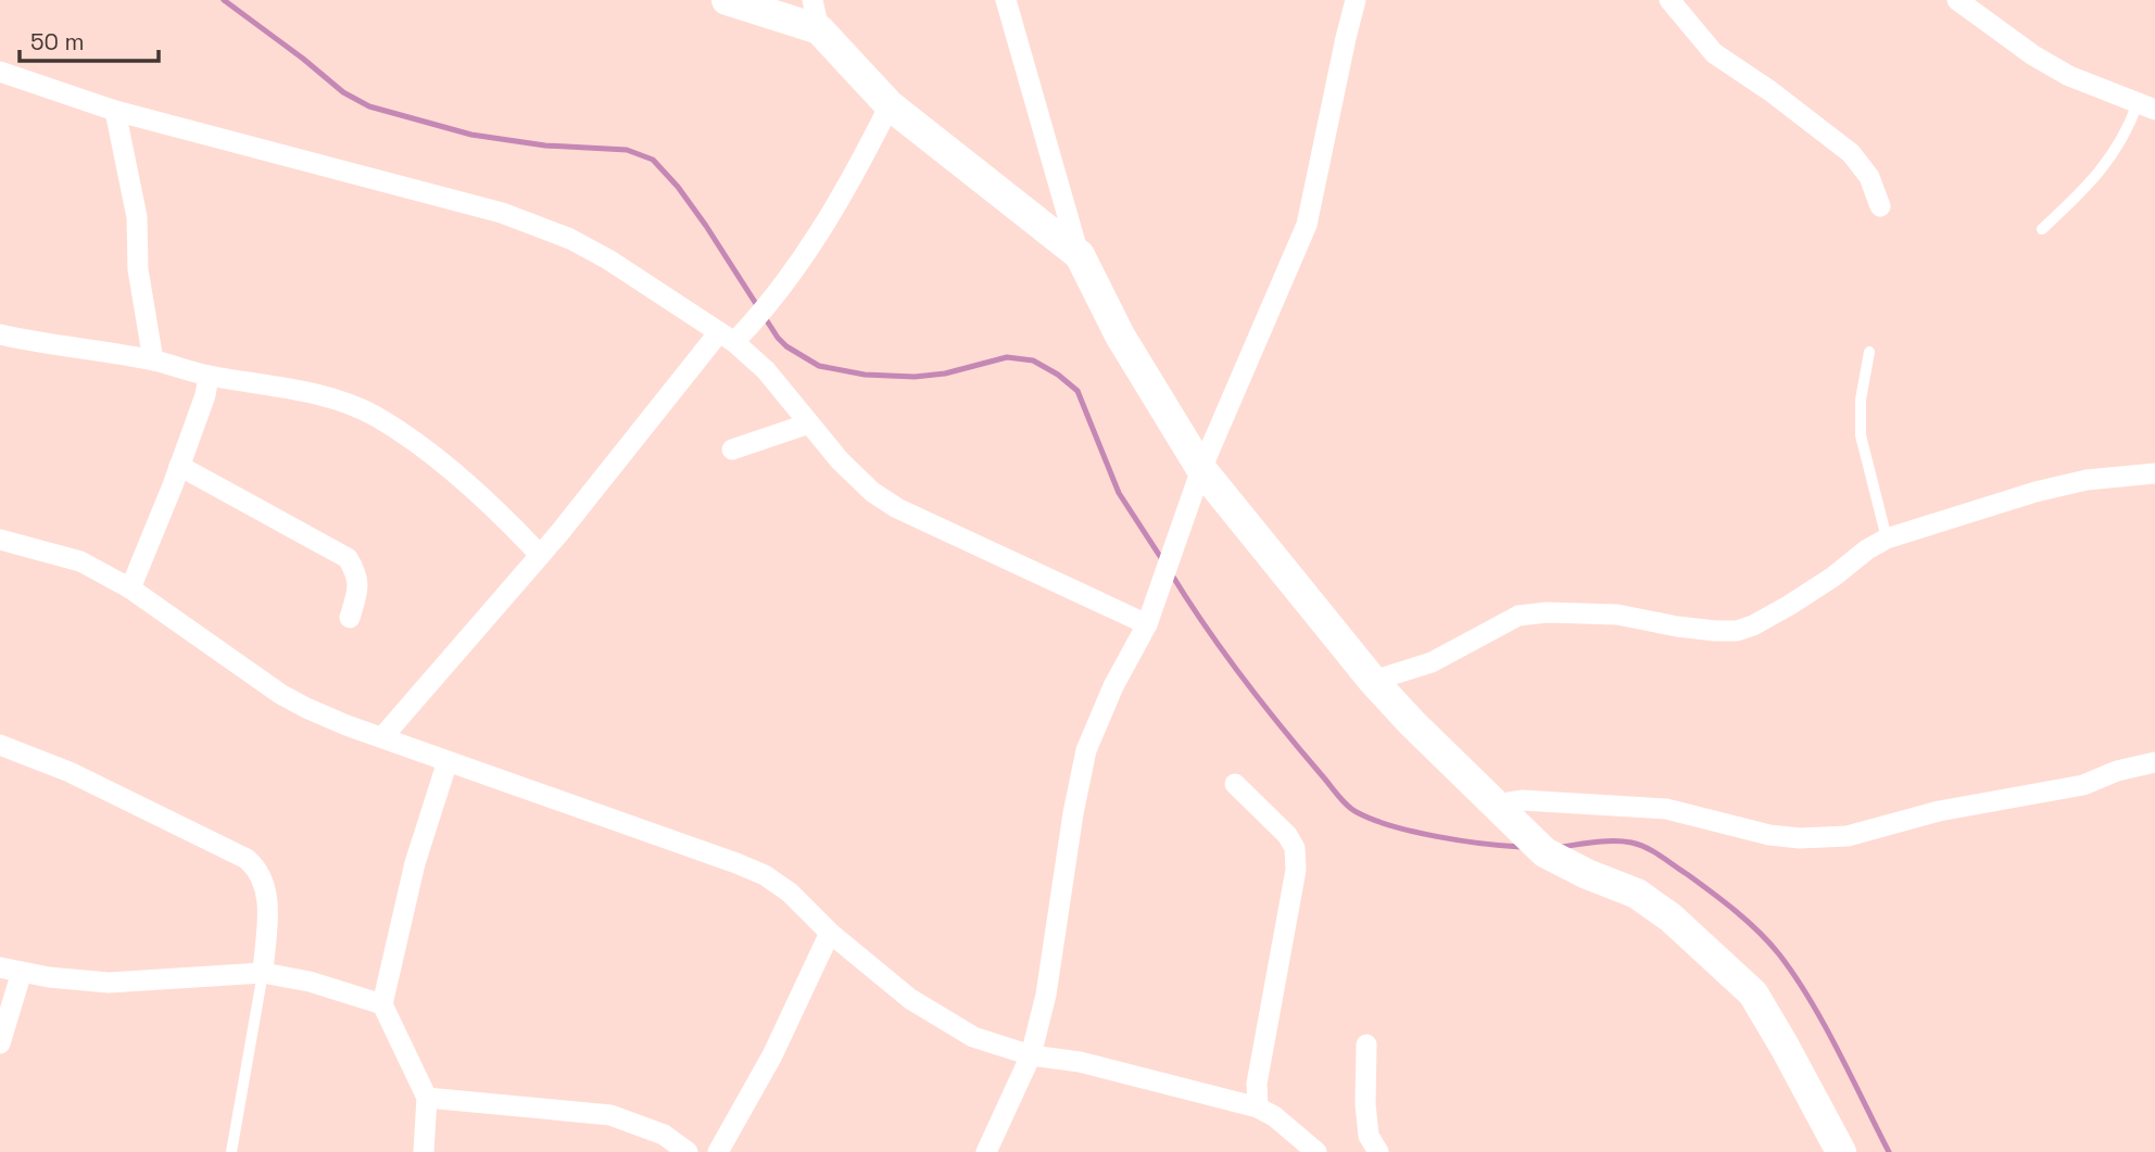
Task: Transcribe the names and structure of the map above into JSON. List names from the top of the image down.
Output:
{
  "scale_bar": "50 m"
}
